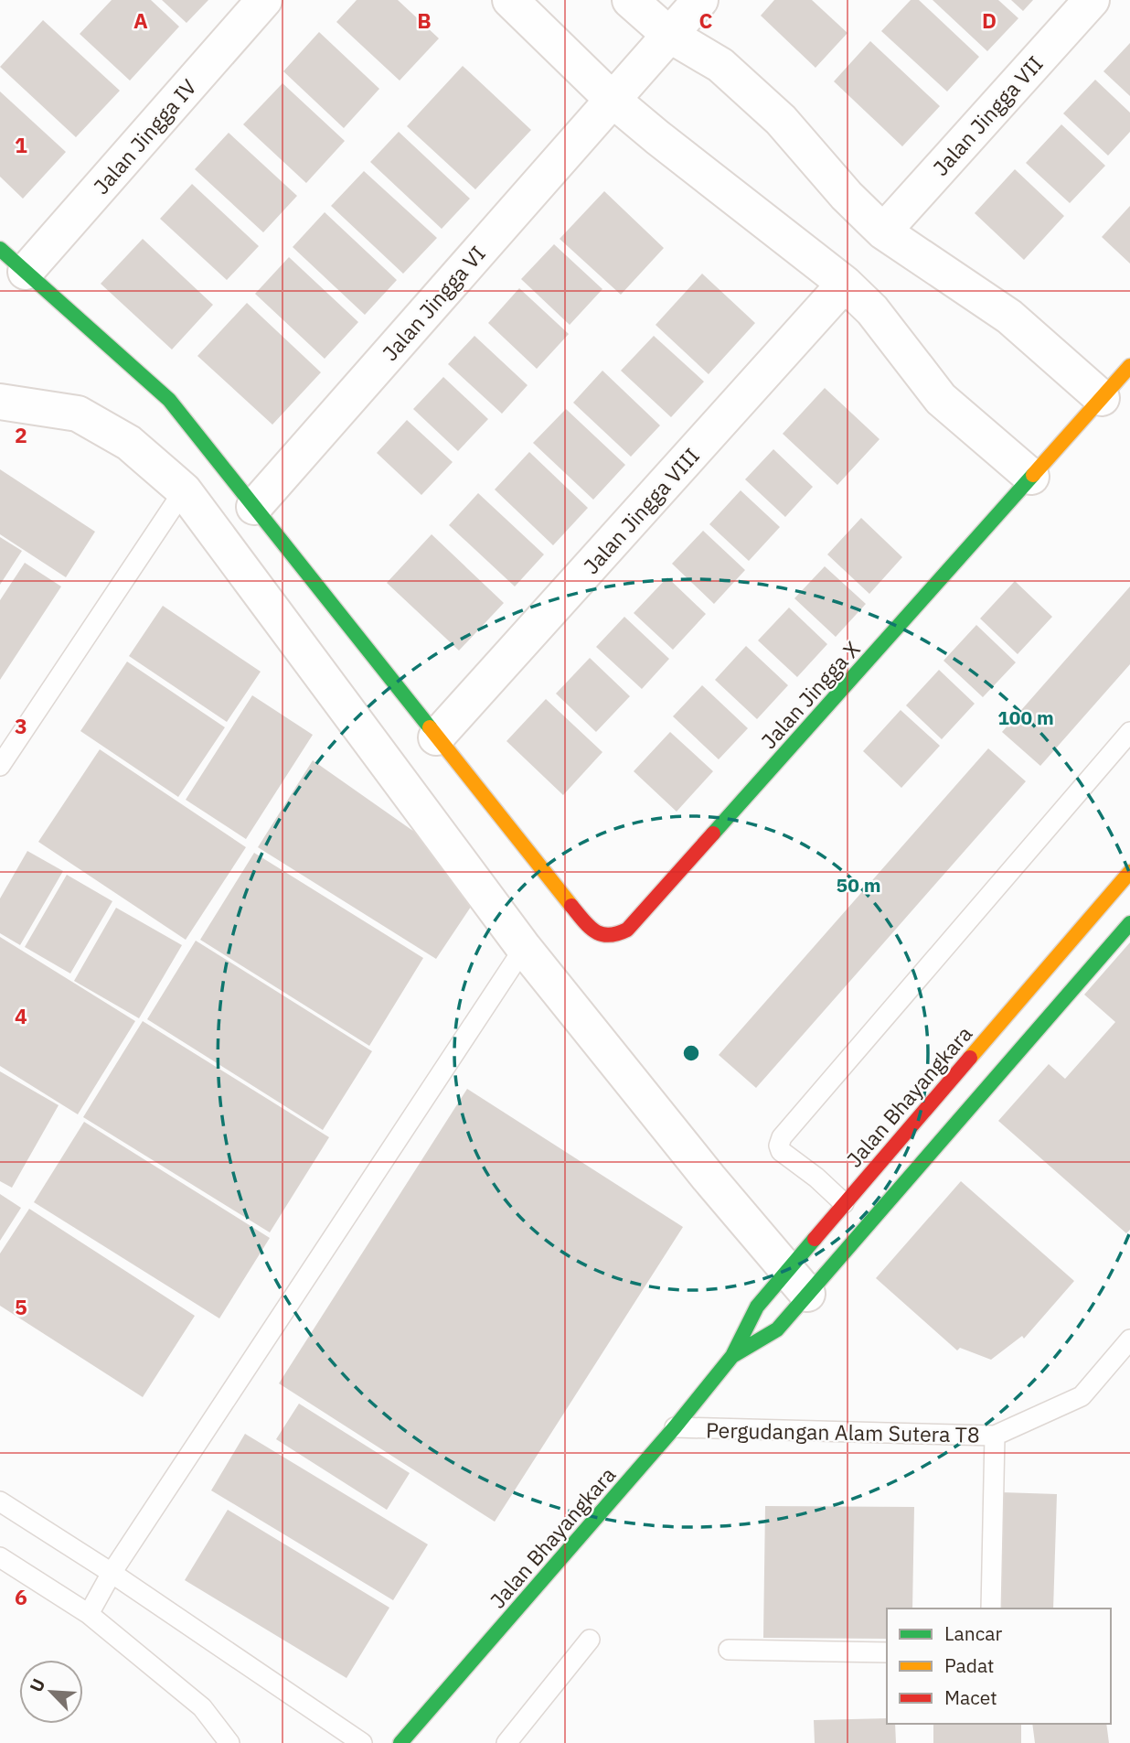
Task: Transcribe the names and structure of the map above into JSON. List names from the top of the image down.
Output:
{
  "streets": {
    "main road": ["Jalan Jingga X", "Jalan Bhayangkara"],
    "street": [
      "Jalan Jingga VII",
      "Jalan Jingga IV",
      "Jalan Jingga VI",
      "Jalan Jingga VIII"
    ],
    "lane": ["Pergudangan Alam Sutera T8"]
  },
  "crossings": [
    ["Jalan Jingga VIII", "Jalan Jingga X"],
    ["Jalan Bhayangkara", "Pergudangan Alam Sutera T8"]
  ],
  "legend": ["Lancar", "Padat", "Macet"],
  "north": "top left",
  "grid": {
    "columns": [
      "A",
      "B",
      "C",
      "D"
    ],
    "rows": [
      "1",
      "2",
      "3",
      "4",
      "5",
      "6"
    ]
  },
  "rings": ["100 m", "50 m"]
}
